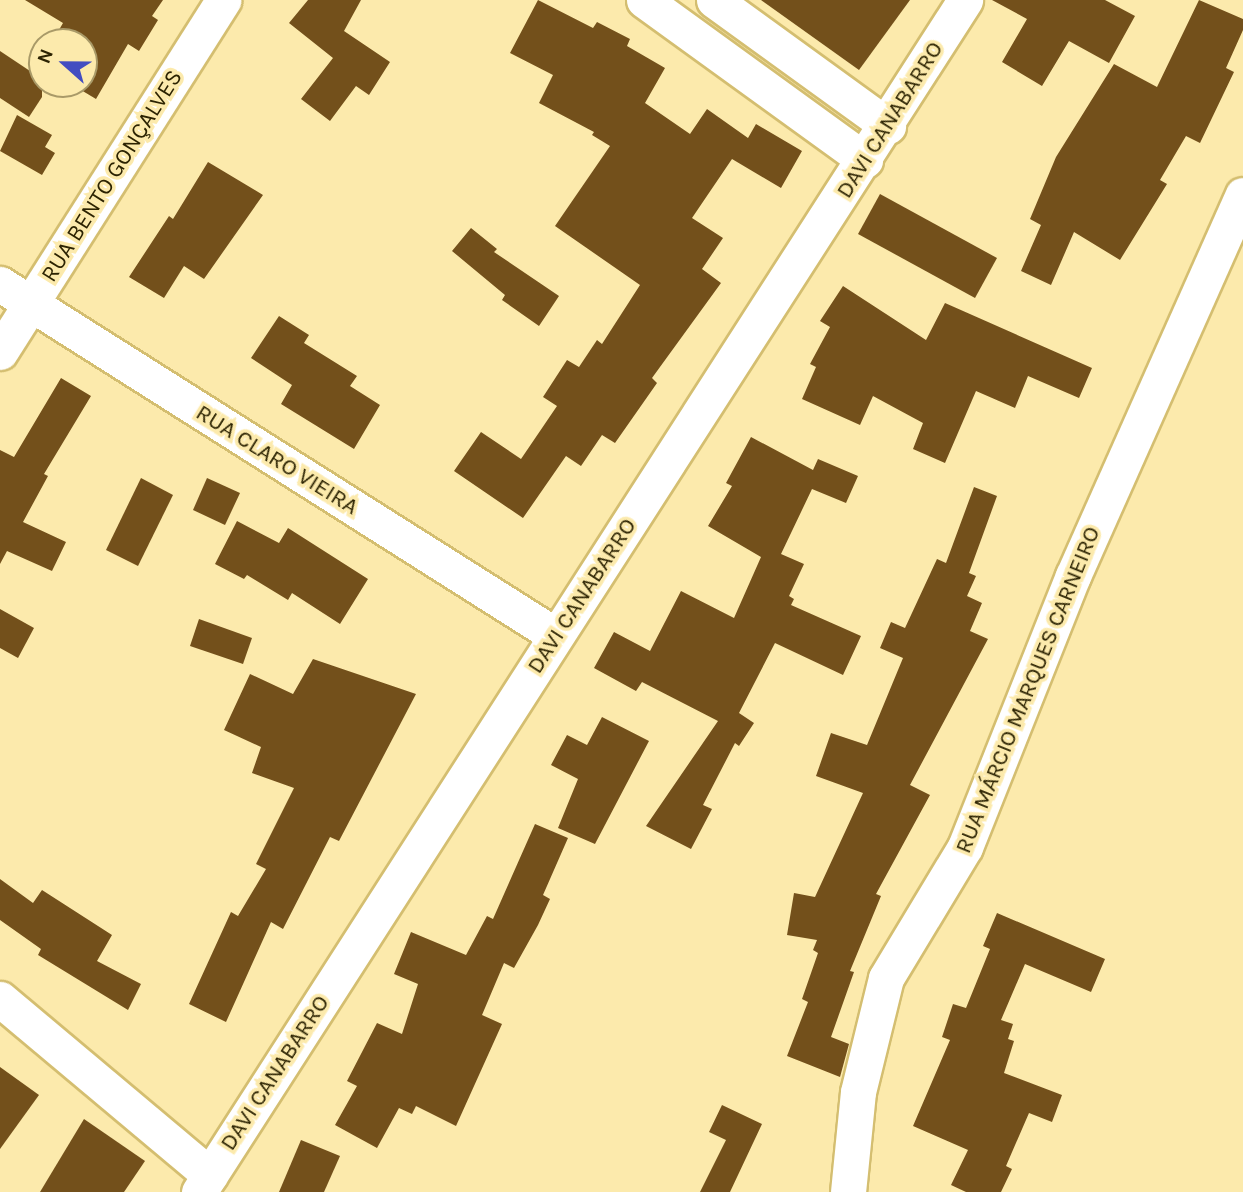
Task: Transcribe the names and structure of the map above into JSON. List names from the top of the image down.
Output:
{
  "streets": {
    "street": [
      "DAVI CANABARRO",
      "RUA BENTO GONÇALVES",
      "RUA CLARO VIEIRA",
      "RUA MÁRCIO MARQUES CARNEIRO"
    ]
  },
  "crossings": [
    ["DAVI CANABARRO", "RUA CLARO VIEIRA"],
    ["RUA BENTO GONÇALVES", "RUA CLARO VIEIRA"]
  ],
  "north": "left"
}
